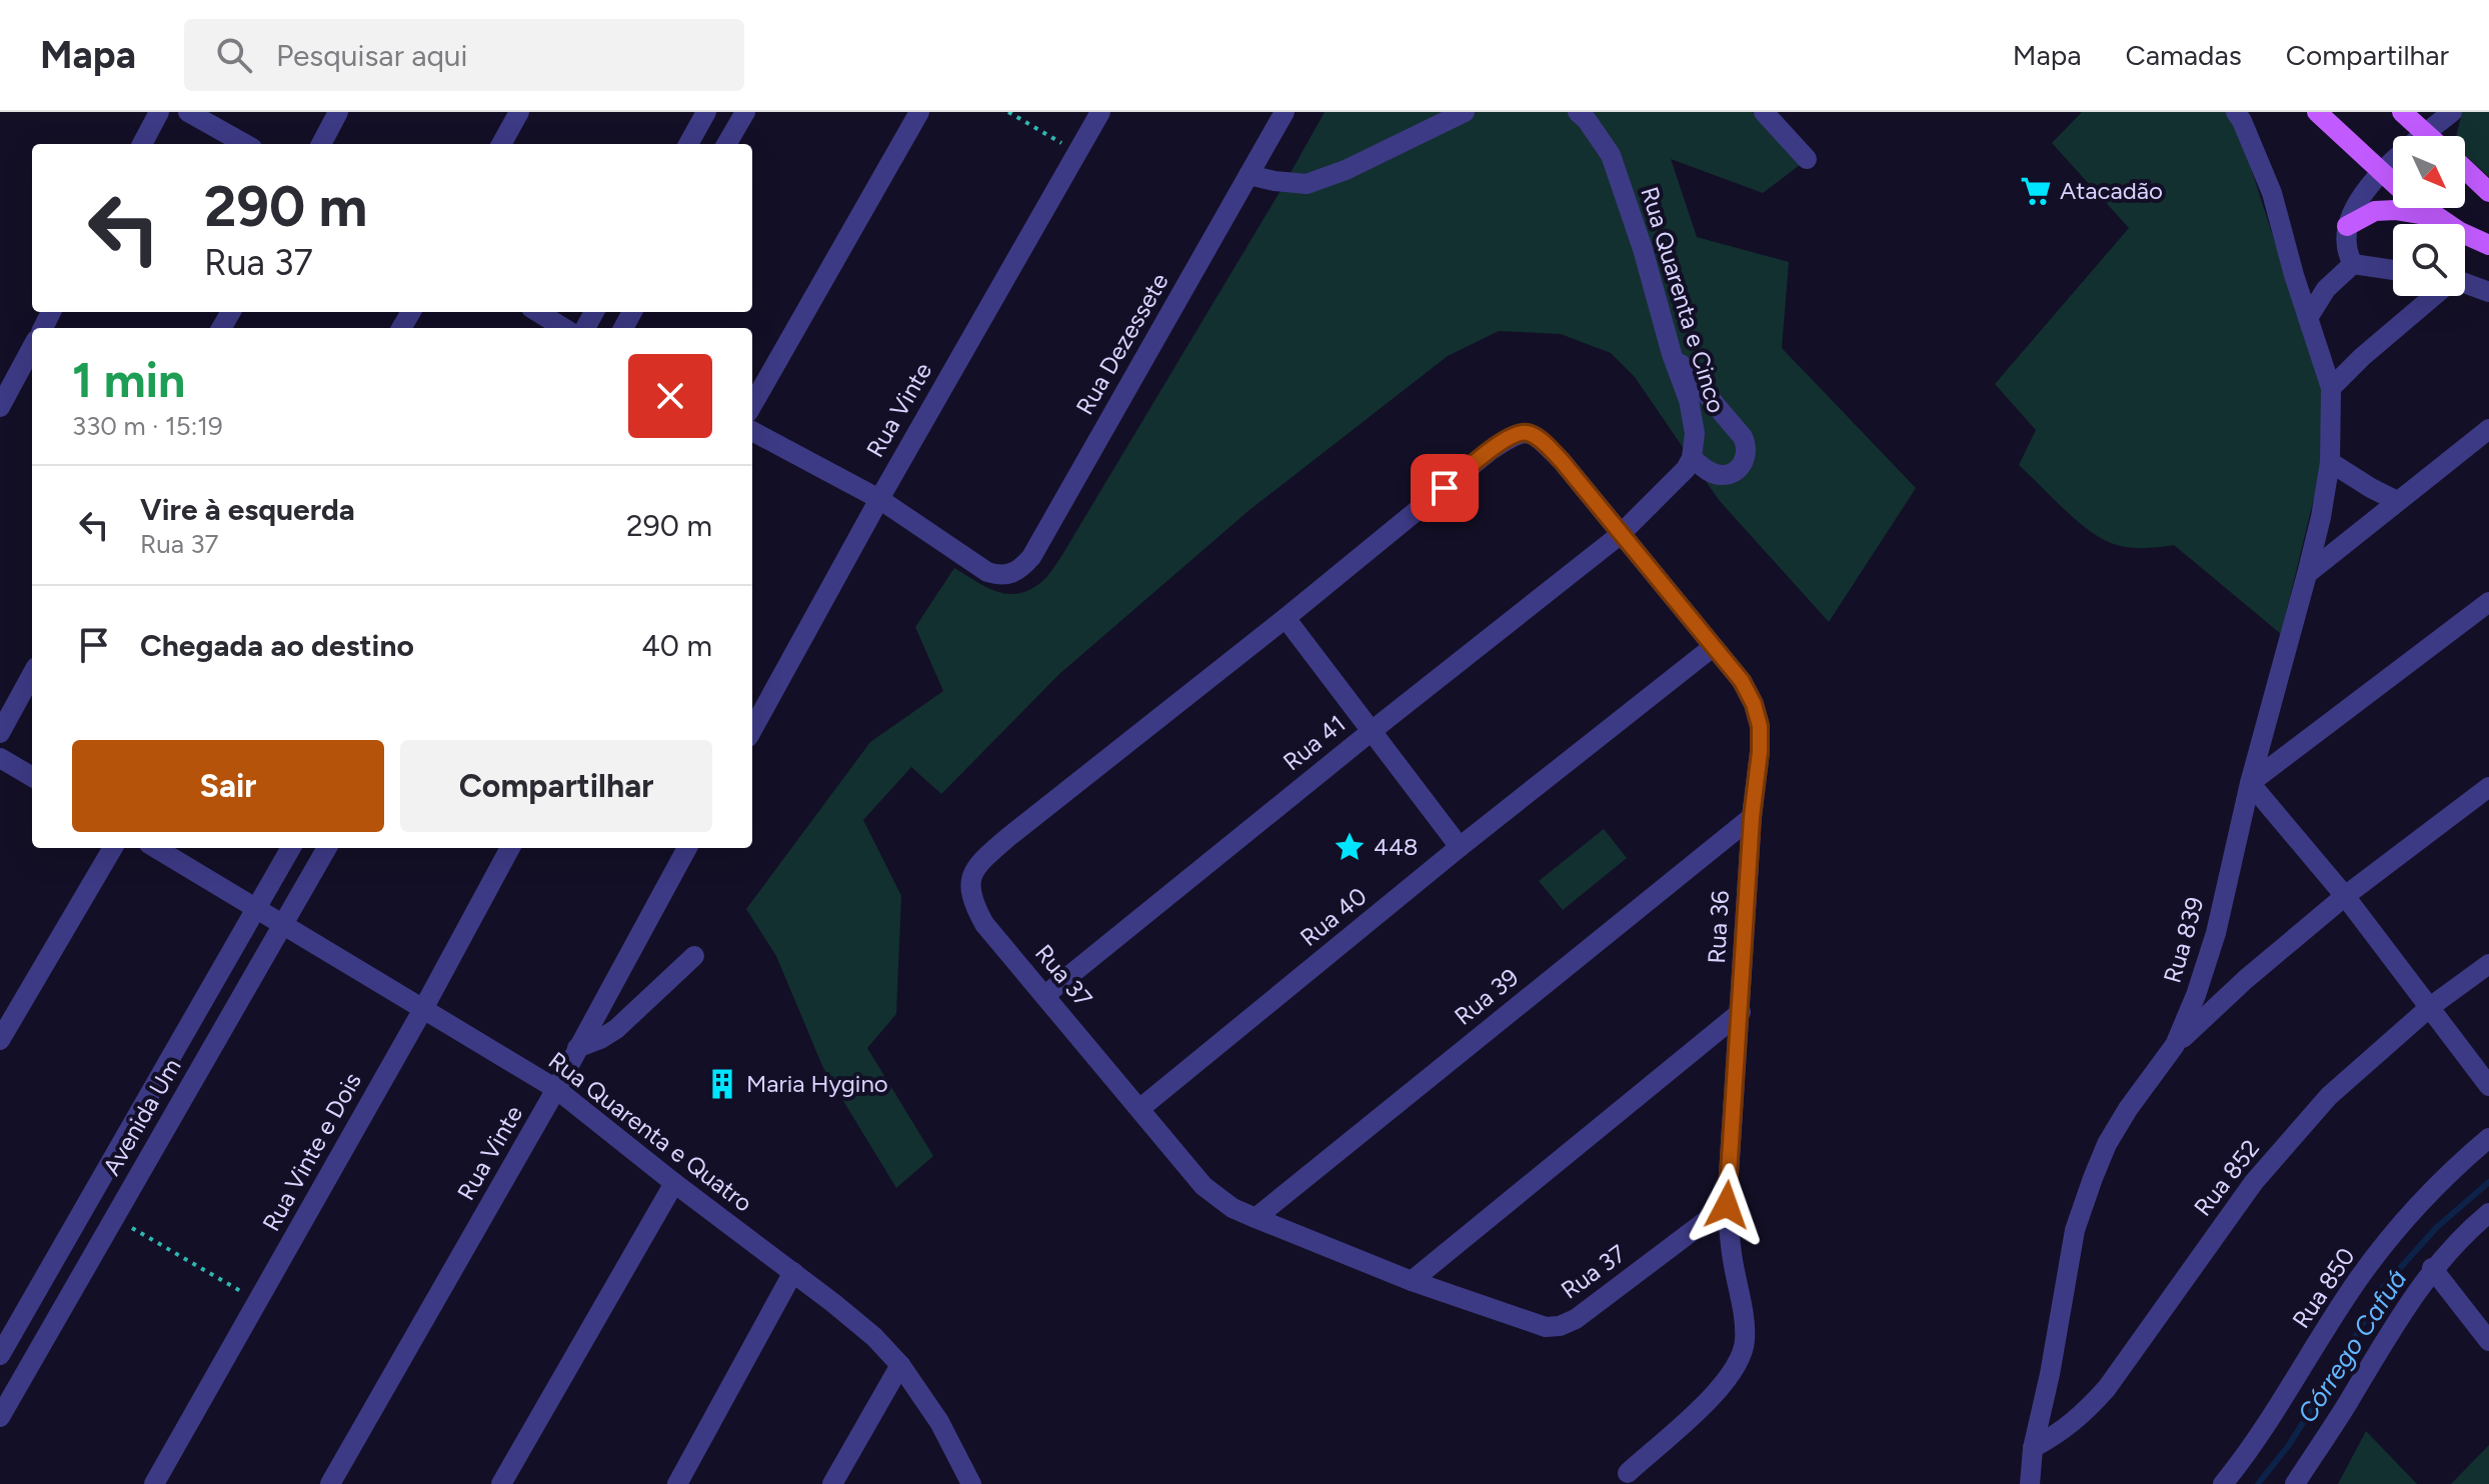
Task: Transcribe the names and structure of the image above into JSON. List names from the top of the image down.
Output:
{
  "streets": {
    "street": [
      "Rua Quarenta e Cinco",
      "Rua Dezessete",
      "Rua Vinte",
      "Rua 41",
      "Rua 40",
      "Rua 36",
      "Rua 839",
      "Rua 37",
      "Rua 39",
      "Avenida Um",
      "Rua Quarenta e Quatro",
      "Rua Vinte e Dois",
      "Rua 852",
      "Rua 850"
    ]
  },
  "crossings": [
    ["Rua Dezessete", "Rua Vinte"],
    ["Rua Vinte", "Rua Quarenta e Quatro"],
    ["Rua 41", "Rua 36"],
    ["Rua 41", "Rua 37"],
    ["Rua 40", "Rua 36"],
    ["Rua 40", "Rua 37"],
    ["Rua 36", "Rua 37"],
    ["Rua 36", "Rua 39"],
    ["Rua 839", "Rua 852"],
    ["Rua 37", "Rua 39"],
    ["Avenida Um", "Rua Quarenta e Quatro"],
    ["Rua Quarenta e Quatro", "Rua Vinte e Dois"]
  ],
  "water": ["Córrego Cafuá"],
  "places": {
    "supermarket": ["Atacadão"],
    "place": ["448"],
    "building": ["Maria Hygino"]
  },
  "north": "bottom right",
  "page": {
    "header": "Mapa",
    "search": "Pesquisar aqui",
    "nav": ["Mapa", "Camadas", "Compartilhar"],
    "turn": ["290 m", "Rua 37"],
    "heading": ["1 min", "330 m · 15:19"],
    "list": [
      {
        "name": "Vire à esquerda",
        "note": "Rua 37",
        "value": "290 m"
      },
      {
        "name": "Chegada ao destino",
        "value": "40 m"
      }
    ],
    "buttons": ["Sair", "Compartilhar"]
  }
}
